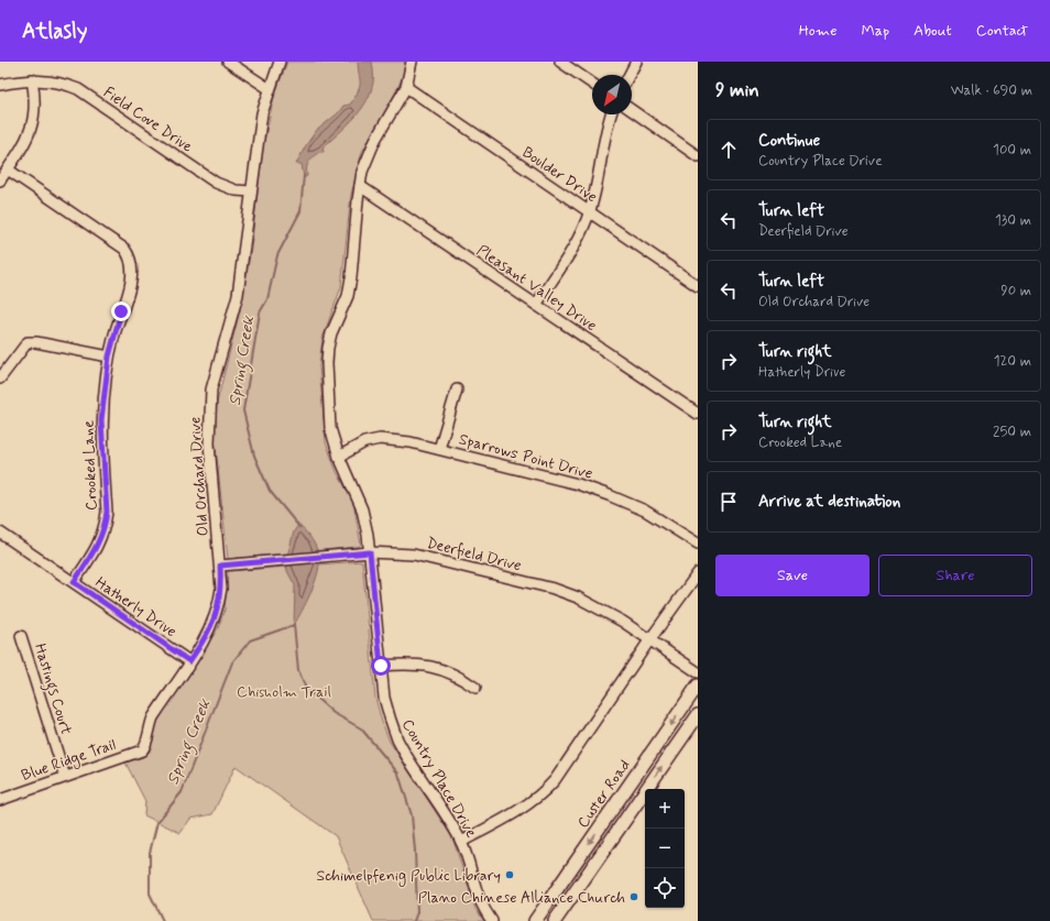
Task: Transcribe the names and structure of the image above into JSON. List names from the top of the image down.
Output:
{
  "streets": {
    "main road": ["Custer Road"],
    "street": [
      "Field Cove Drive",
      "Boulder Drive",
      "Pleasant Valley Drive",
      "Sparrows Point Drive",
      "Crooked Lane",
      "Old Orchard Drive",
      "Deerfield Drive",
      "Hatherly Drive",
      "Hastings Court",
      "Blue Ridge Trail",
      "Country Place Drive"
    ]
  },
  "crossings": [
    ["Field Cove Drive", "Old Orchard Drive"],
    ["Boulder Drive", "Country Place Drive"],
    ["Pleasant Valley Drive", "Country Place Drive"],
    ["Sparrows Point Drive", "Country Place Drive"],
    ["Crooked Lane", "Hatherly Drive"],
    ["Old Orchard Drive", "Deerfield Drive"],
    ["Old Orchard Drive", "Hatherly Drive"],
    ["Old Orchard Drive", "Blue Ridge Trail"],
    ["Deerfield Drive", "Country Place Drive"],
    ["Hastings Court", "Blue Ridge Trail"]
  ],
  "water": ["Spring Creek"],
  "parks": ["Chisholm Trail"],
  "places": ["Schimelpfenig Public Library", "Plano Chinese Alliance Church"],
  "north": "bottom left",
  "page": {
    "header": "Atlasly",
    "nav": [
      "Home",
      "Map",
      "About",
      "Contact"
    ],
    "heading": ["9 min", "Walk · 690 m"],
    "list": [
      ["Continue", "Country Place Drive", "100 m"],
      ["Turn left", "Deerfield Drive", "130 m"],
      ["Turn left", "Old Orchard Drive", "90 m"],
      ["Turn right", "Hatherly Drive", "120 m"],
      ["Turn right", "Crooked Lane", "250 m"],
      "Arrive at destination"
    ],
    "buttons": ["Save", "Share"],
    "map_buttons": ["+", "−"]
  }
}
